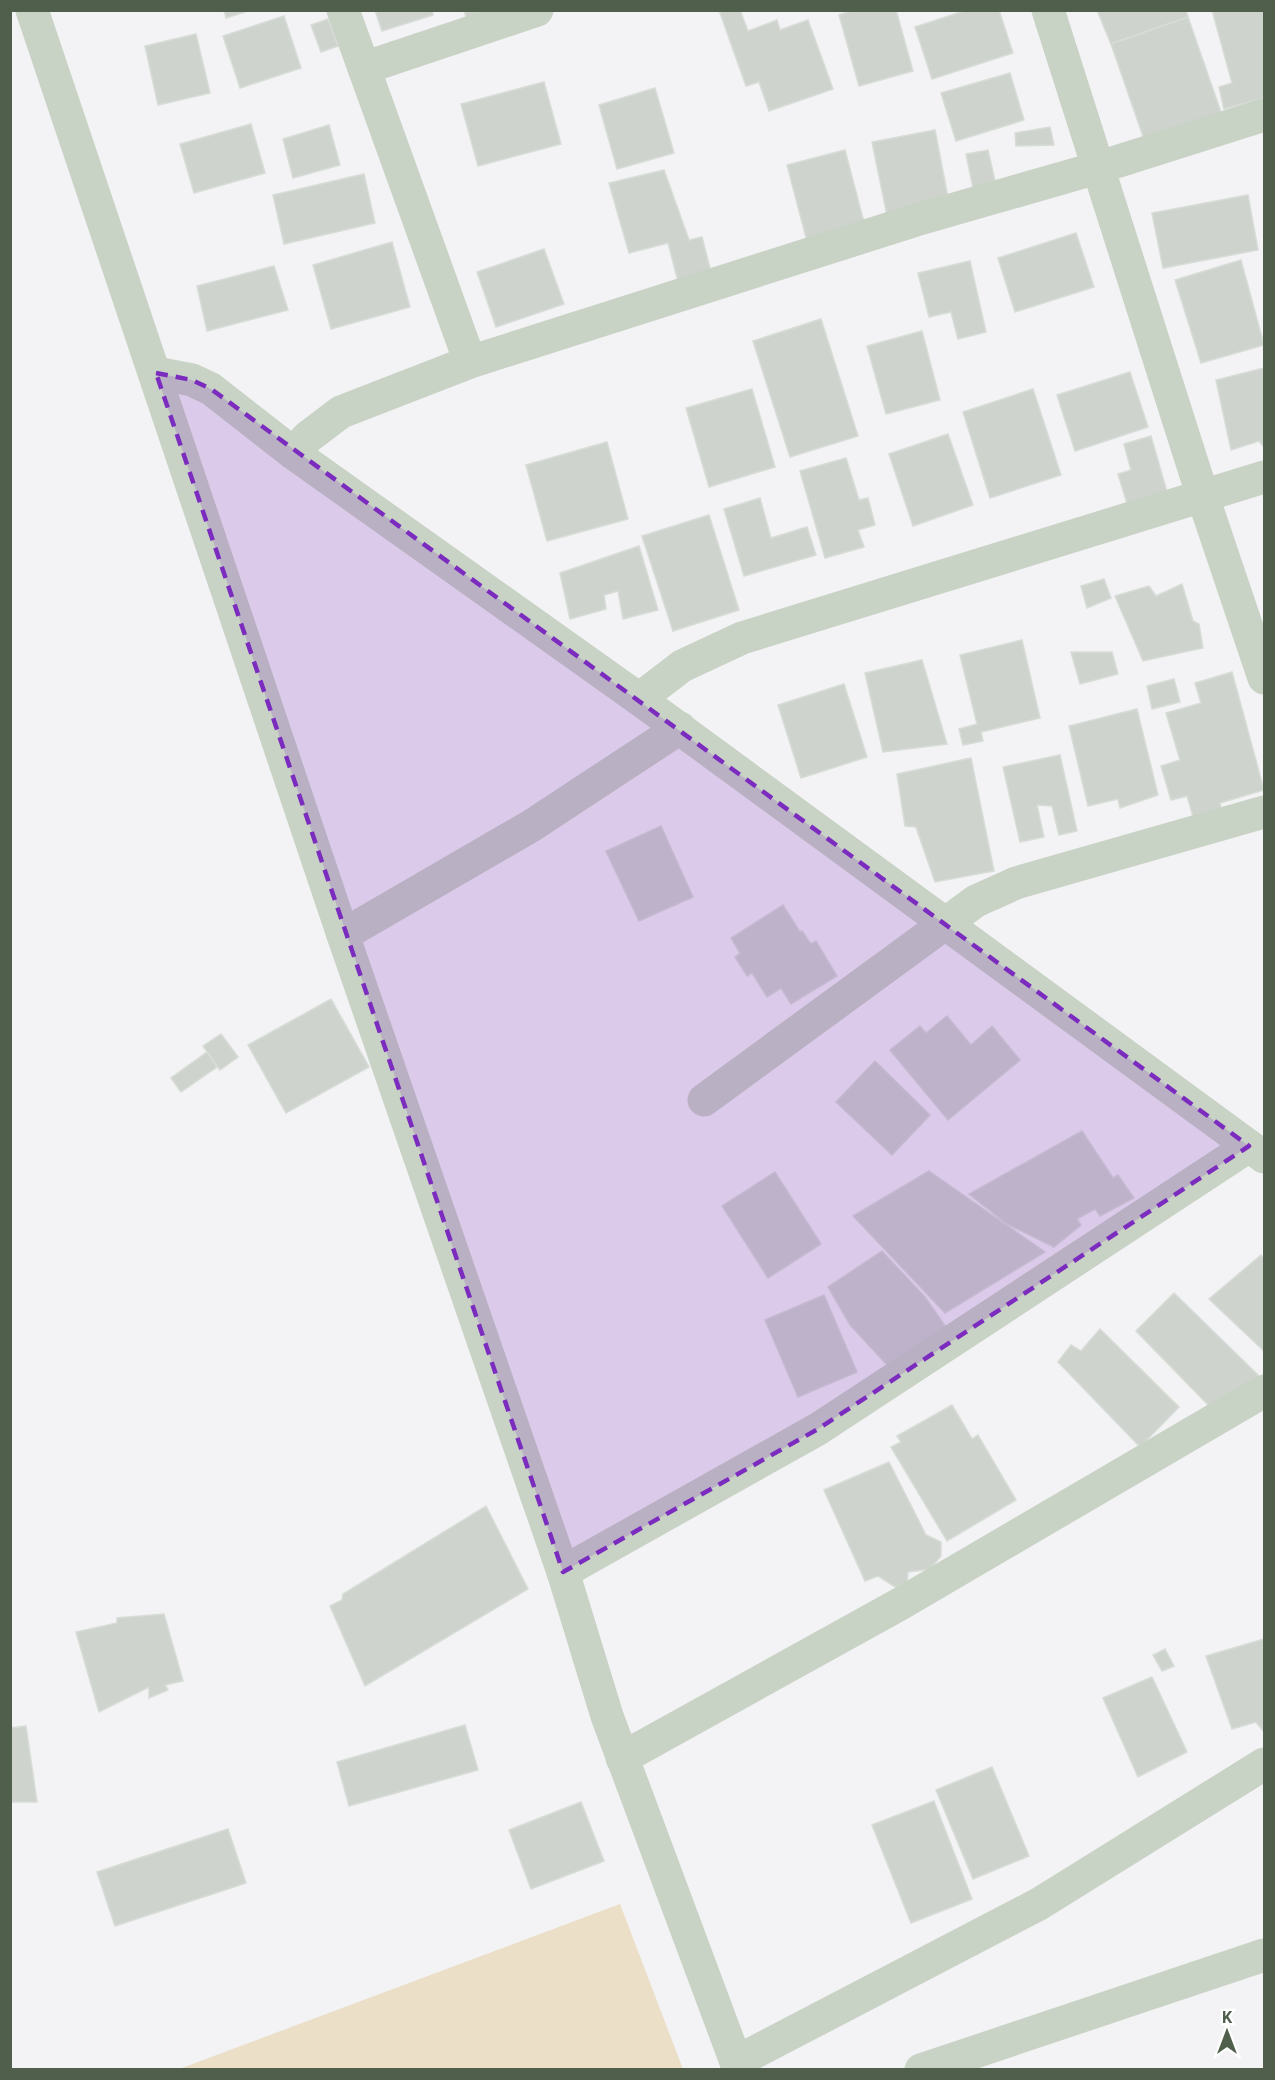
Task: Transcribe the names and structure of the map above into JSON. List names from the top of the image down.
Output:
{
  "north": "top"
}
